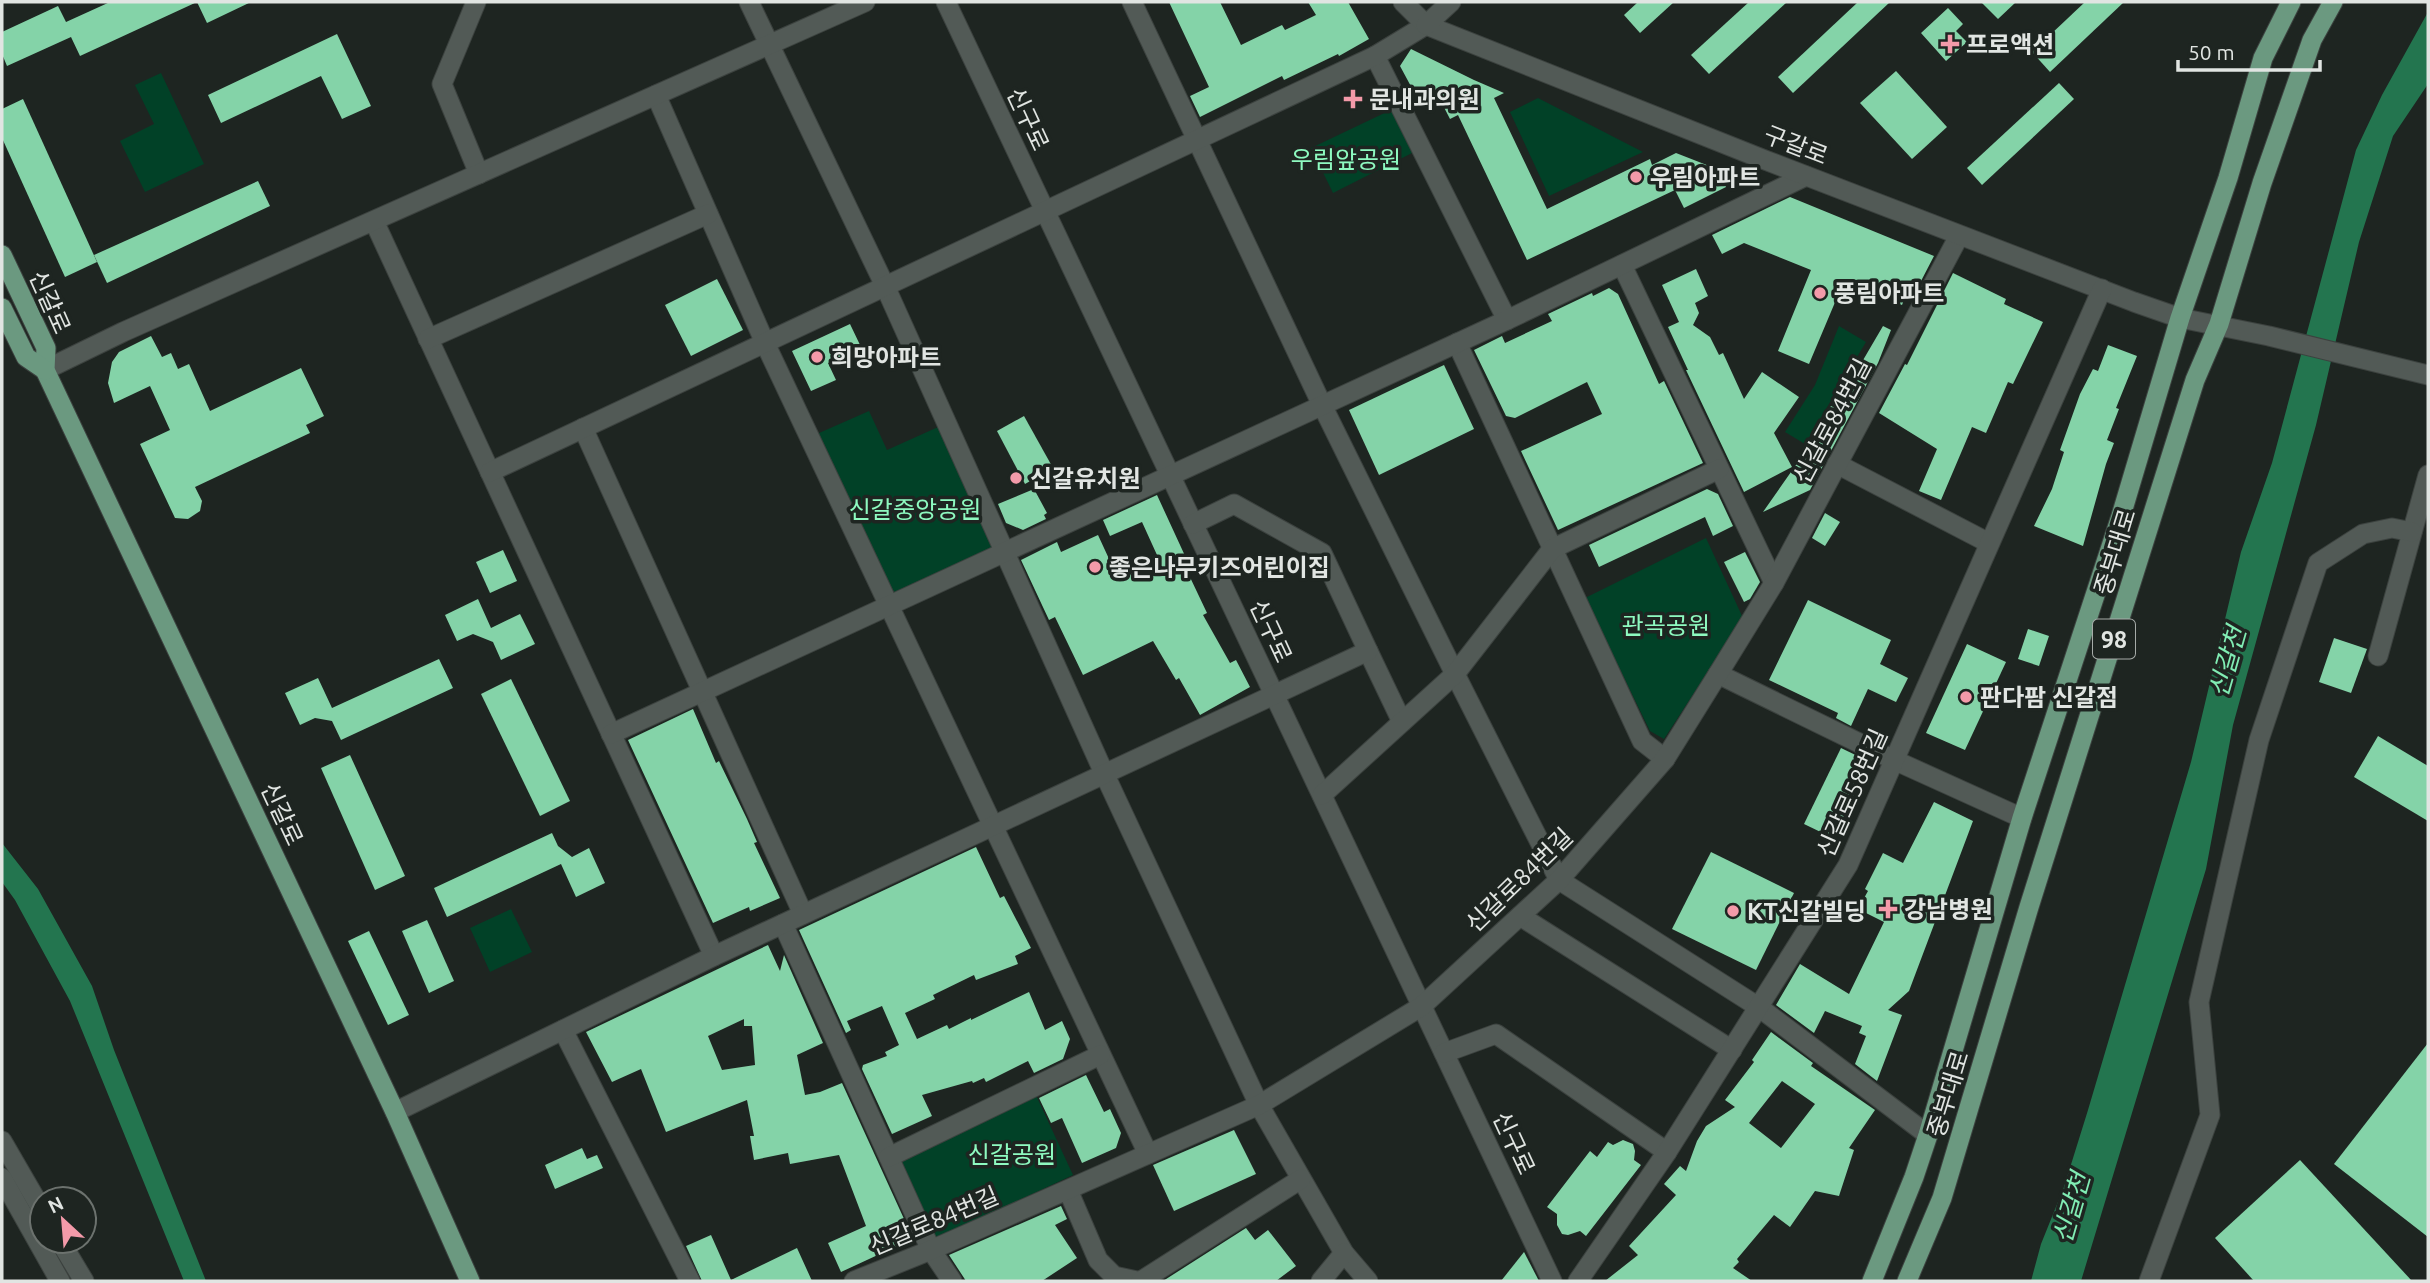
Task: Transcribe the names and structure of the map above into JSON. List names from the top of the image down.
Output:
{
  "streets": {
    "main road": ["신갈로", "중부대로", "98"],
    "street": [
      "신구로",
      "구갈로",
      "신갈로84번길",
      "신갈로58번길"
    ]
  },
  "crossings": [
    ["신구로", "신갈로84번길"],
    ["구갈로", "신갈로84번길"],
    ["구갈로", "중부대로"],
    ["구갈로", "신갈로58번길"]
  ],
  "water": ["신갈천"],
  "parks": [
    "우림앞공원",
    "신갈중앙공원",
    "관곡공원",
    "신갈공원"
  ],
  "places": {
    "health": ["프로액션", "문내과의원", "강남병원"],
    "other": [
      "우림아파트",
      "풍림아파트",
      "희망아파트",
      "신갈유치원",
      "좋은나무키즈어린이집",
      "판다팜 신갈점",
      "KT신갈빌딩"
    ]
  },
  "scale_bar": "50 m",
  "north": "top left"
}
